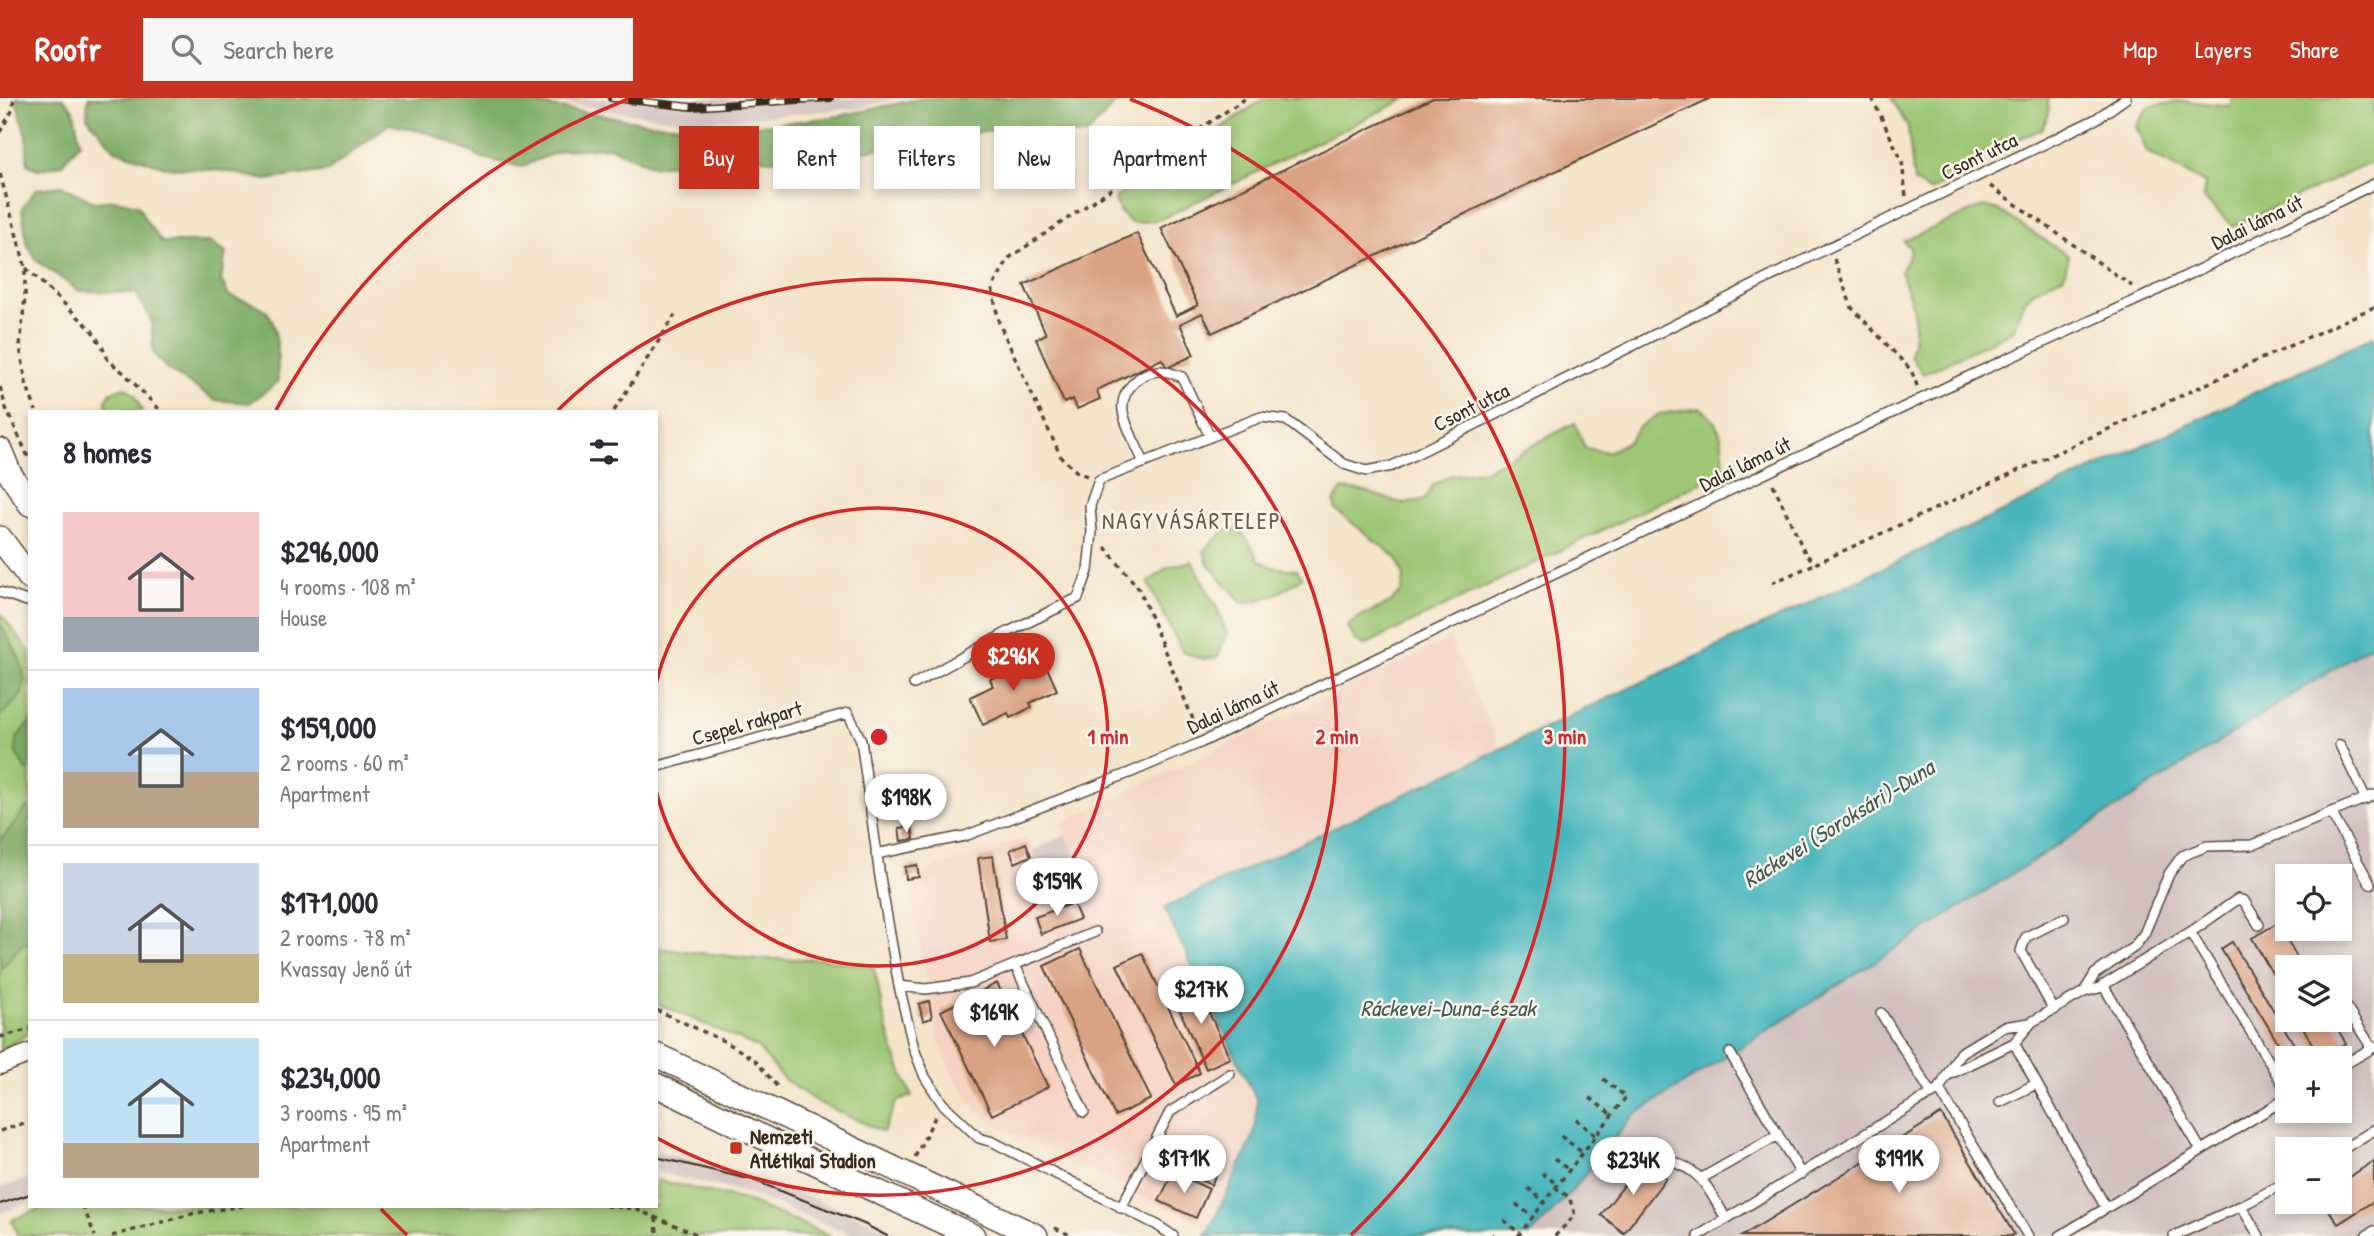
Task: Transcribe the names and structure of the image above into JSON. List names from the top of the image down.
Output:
{
  "streets": {
    "lane": ["Csont utca", "Dalai láma út", "Csepel rakpart"]
  },
  "crossings": [
    ["Dalai láma út", "Csepel rakpart"]
  ],
  "districts": ["NAGYVÁSÁRTELEP"],
  "water": ["Ráckevei (Soroksári)-Duna", "Ráckevei-Duna-észak"],
  "places": {
    "transit": ["Nemzeti Atlétikai Stadion"]
  },
  "page": {
    "header": "Roofr",
    "search": "Search here",
    "nav": ["Map", "Layers", "Share"],
    "chip": [
      "Buy",
      "Rent",
      "Filters",
      "New",
      "Apartment"
    ],
    "heading": "8 homes",
    "list": [
      {
        "name": "$296,000",
        "note": "4 rooms · 108 m² · House"
      },
      {
        "name": "$159,000",
        "note": "2 rooms · 60 m² · Apartment"
      },
      {
        "name": "$171,000",
        "note": "2 rooms · 78 m² · Kvassay Jenő út"
      },
      {
        "name": "$234,000",
        "note": "3 rooms · 95 m² · Apartment"
      }
    ],
    "price": [
      "$296K",
      "$198K",
      "$159K",
      "$217K",
      "$169K",
      "$171K",
      "$191K",
      "$234K"
    ],
    "map_buttons": ["+", "−"]
  },
  "rings": ["1 min", "2 min", "3 min"]
}
